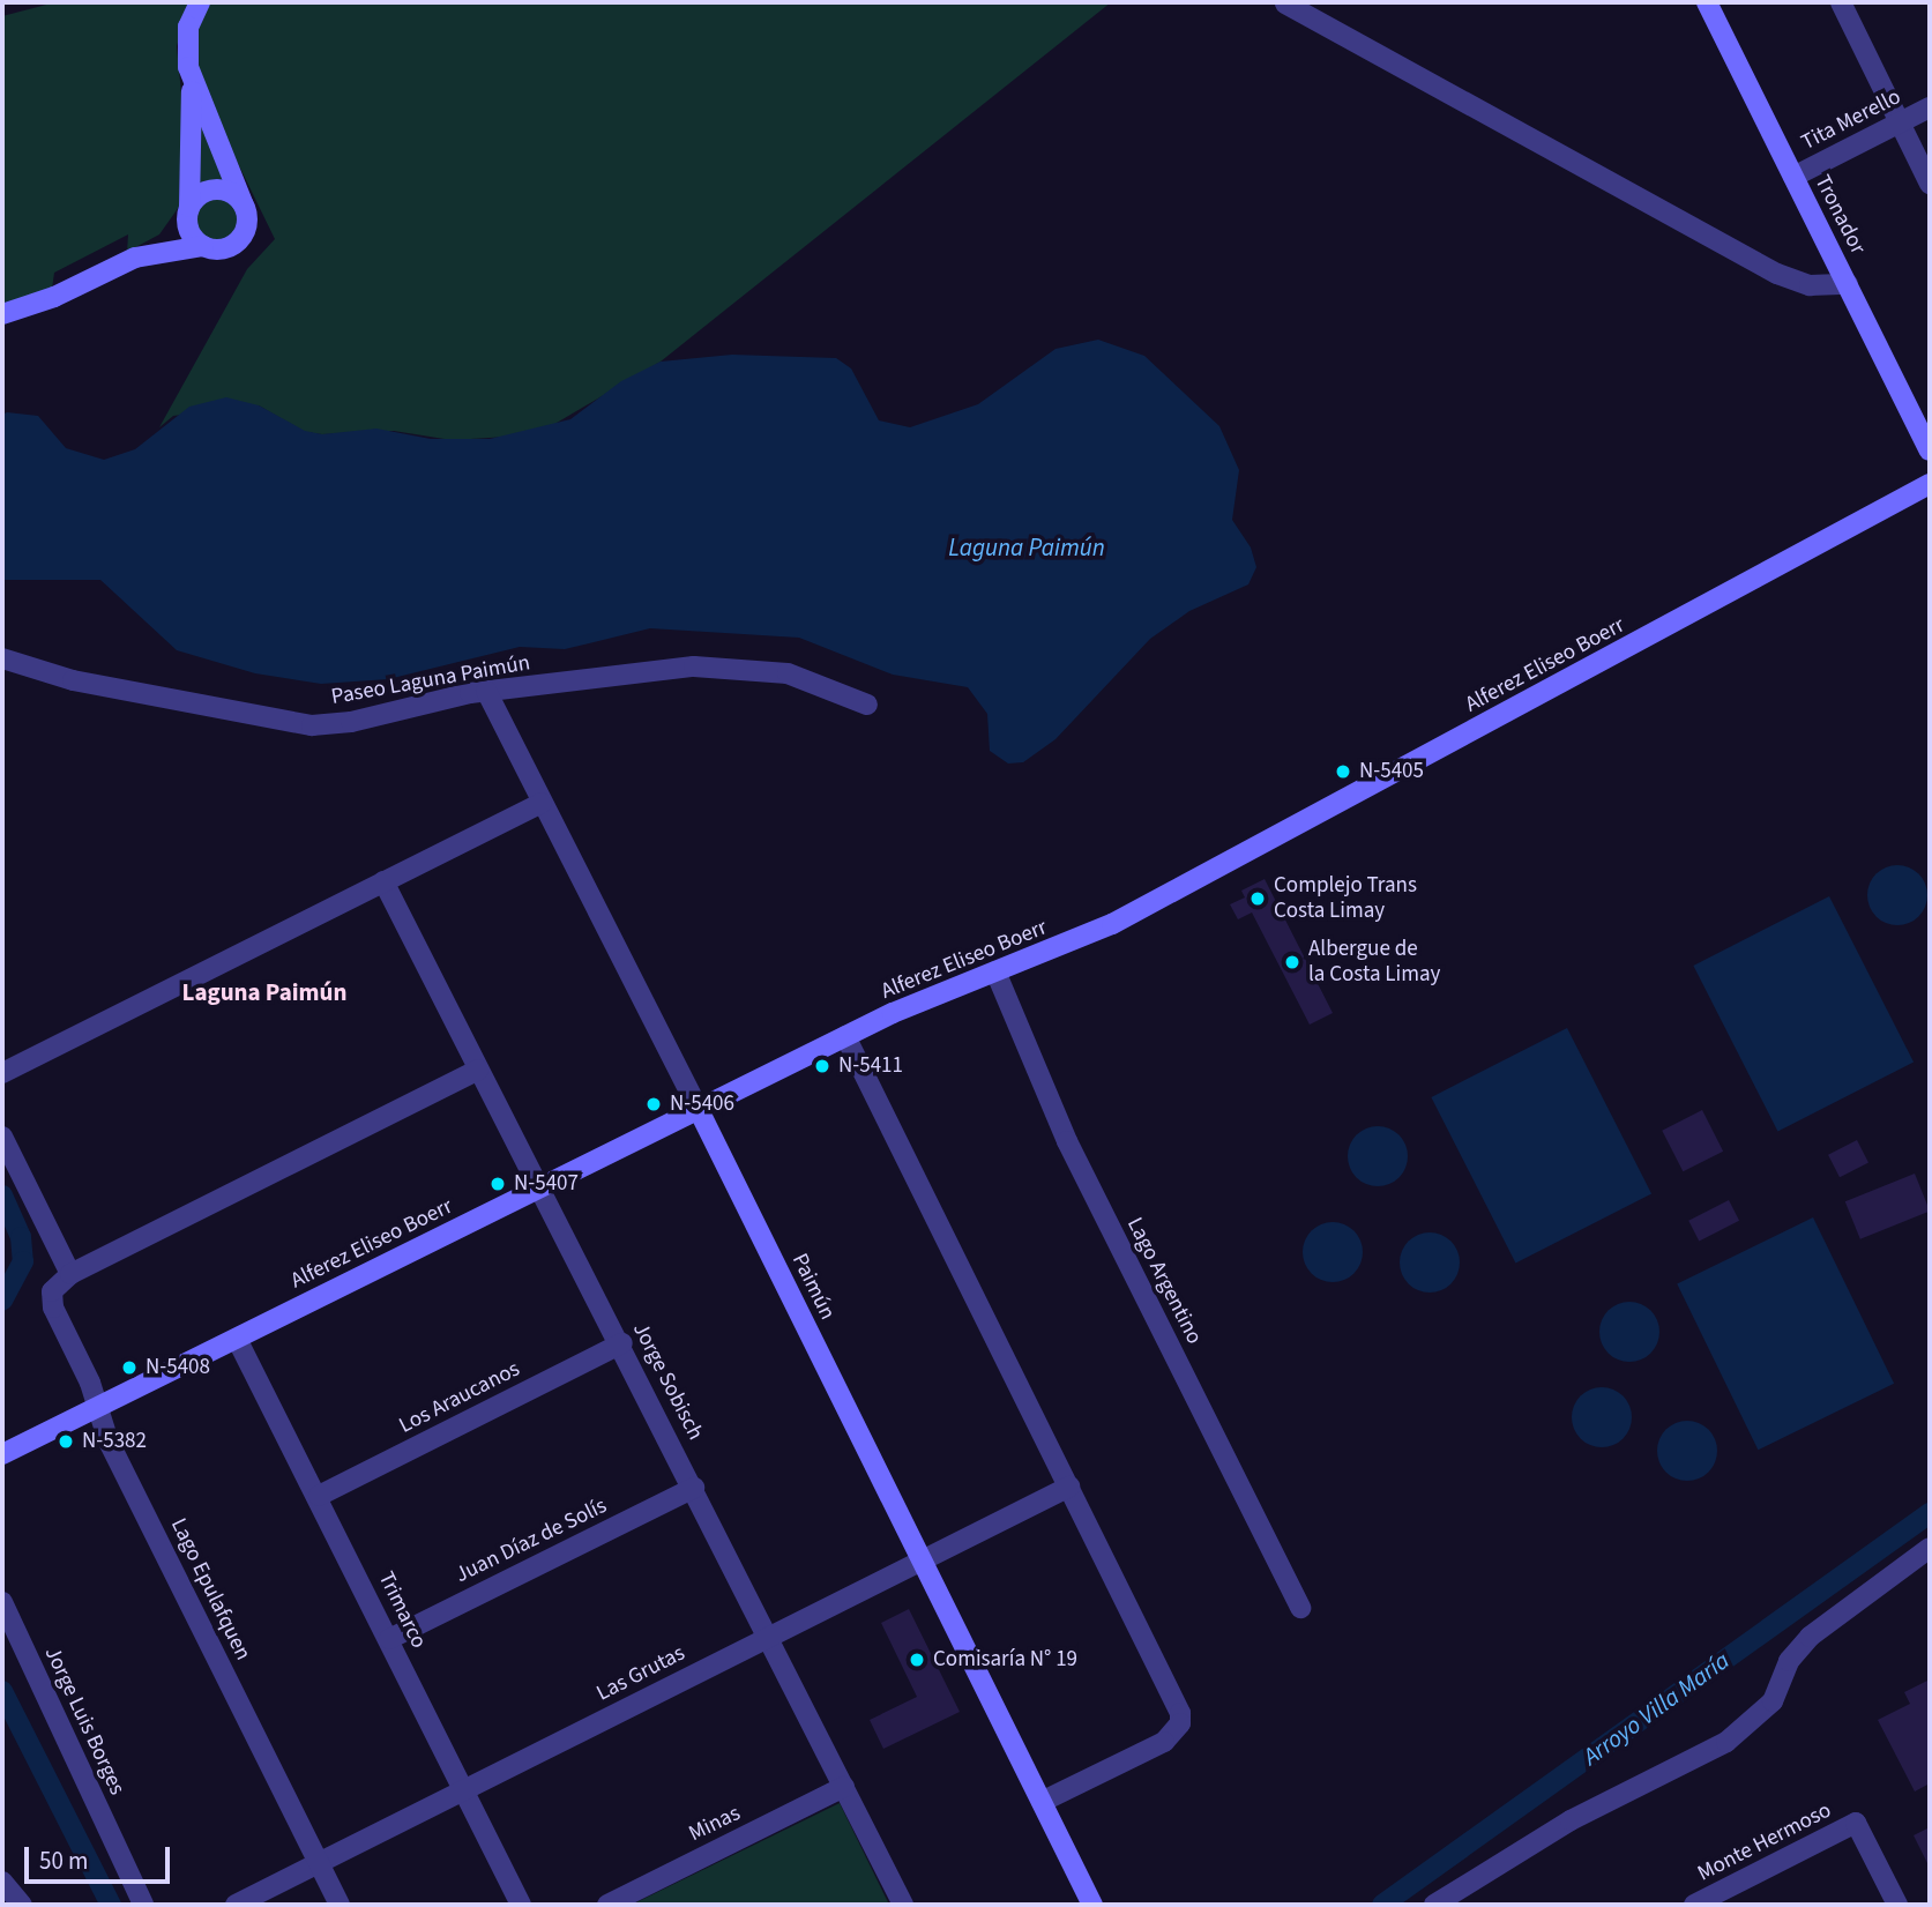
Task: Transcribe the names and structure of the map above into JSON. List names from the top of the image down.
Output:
{
  "streets": {
    "street": [
      "Tita Merello",
      "Tronador",
      "Alferez Eliseo Boerr",
      "Paseo Laguna Paimún",
      "Lago Argentino",
      "Paimún",
      "Jorge Sobisch",
      "Los Araucanos",
      "Juan Díaz de Solís",
      "Lago Epulafquen",
      "Trimarco",
      "Las Grutas",
      "Jorge Luis Borges",
      "Minas",
      "Monte Hermoso"
    ]
  },
  "crossings": [
    ["Tita Merello", "Tronador"],
    ["Alferez Eliseo Boerr", "Lago Argentino"],
    ["Alferez Eliseo Boerr", "Paimún"],
    ["Alferez Eliseo Boerr", "Jorge Sobisch"],
    ["Alferez Eliseo Boerr", "Lago Epulafquen"],
    ["Alferez Eliseo Boerr", "Trimarco"],
    ["Paseo Laguna Paimún", "Paimún"],
    ["Paimún", "Las Grutas"],
    ["Jorge Sobisch", "Los Araucanos"],
    ["Jorge Sobisch", "Juan Díaz de Solís"],
    ["Jorge Sobisch", "Las Grutas"],
    ["Jorge Sobisch", "Minas"],
    ["Los Araucanos", "Trimarco"],
    ["Juan Díaz de Solís", "Trimarco"],
    ["Lago Epulafquen", "Las Grutas"],
    ["Trimarco", "Las Grutas"]
  ],
  "districts": ["Laguna Paimún"],
  "water": ["Laguna Paimún", "Arroyo Villa María"],
  "places": [
    "N-5405",
    "Complejo Trans Costa Limay",
    "Albergue de la Costa Limay",
    "N-5411",
    "N-5406",
    "N-5407",
    "N-5408",
    "N-5382",
    "Comisaría N° 19"
  ],
  "scale_bar": "50 m"
}
